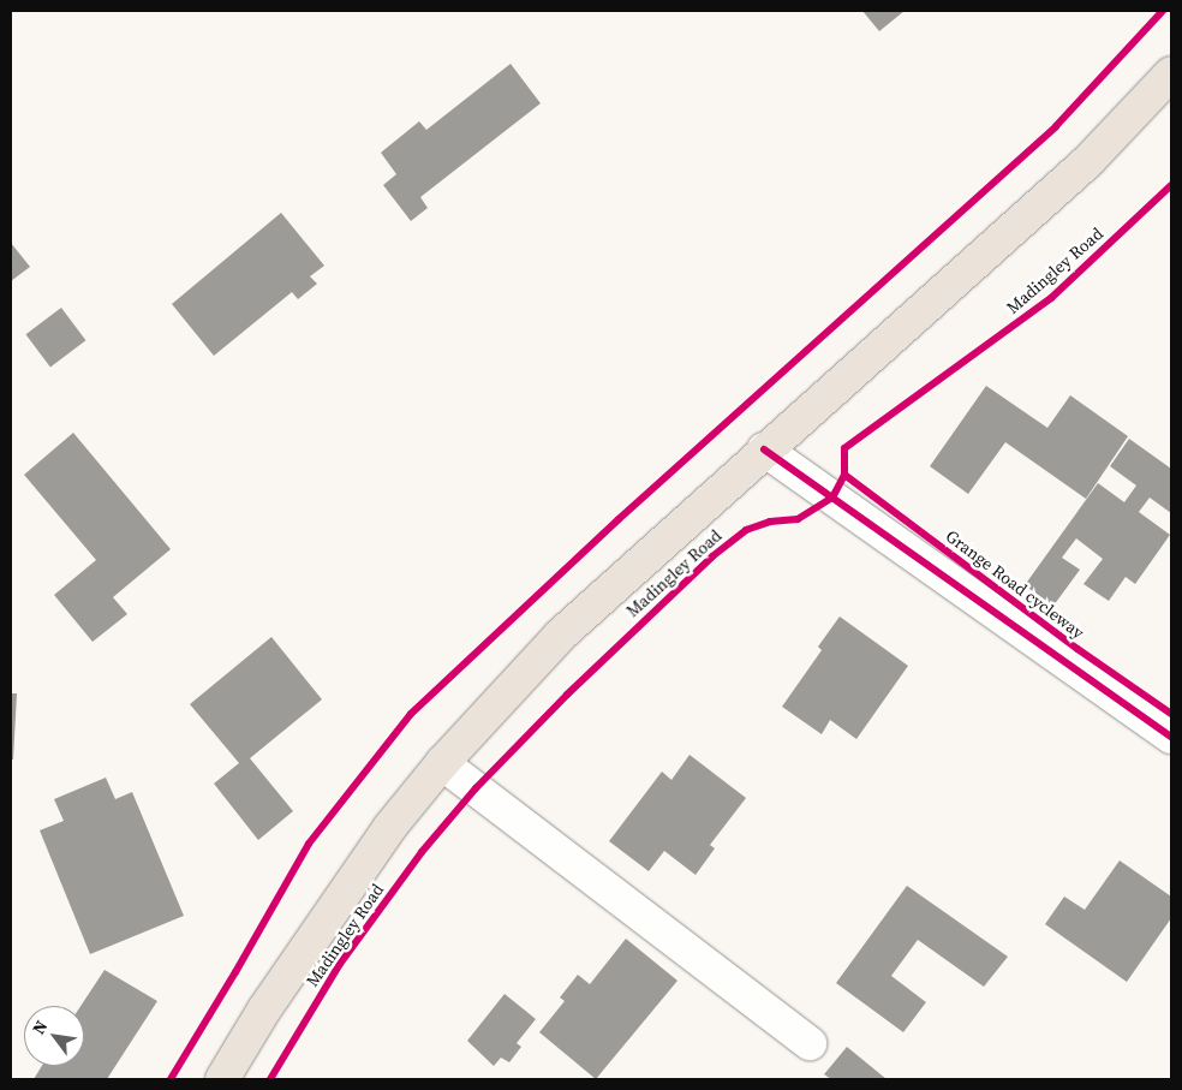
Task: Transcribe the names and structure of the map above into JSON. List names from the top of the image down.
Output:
{
  "streets": {
    "main road": ["Madingley Road"],
    "cycle path": ["Grange Road cycleway"]
  },
  "north": "top left"
}
